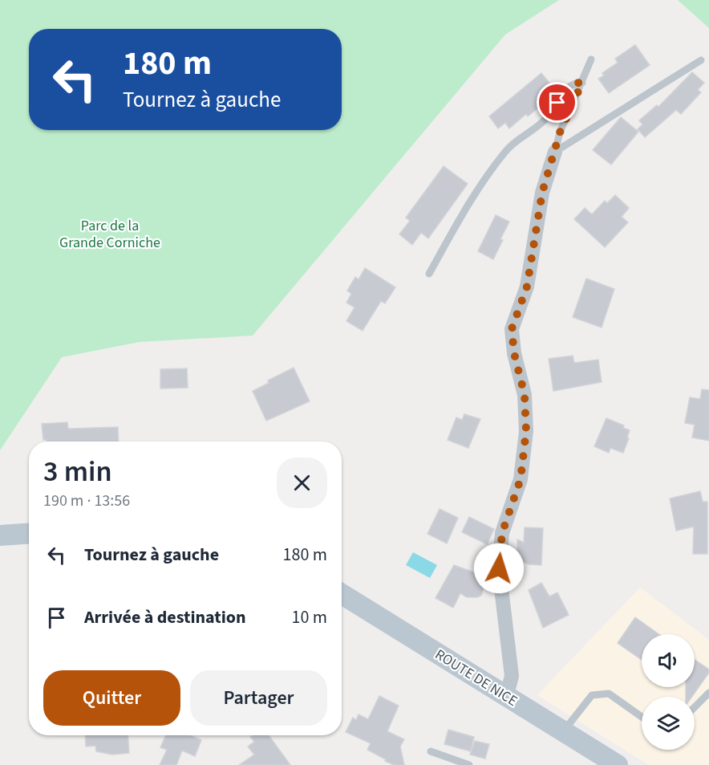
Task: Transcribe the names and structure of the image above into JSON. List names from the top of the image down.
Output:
{
  "streets": {
    "main road": ["ROUTE DE NICE"]
  },
  "parks": ["Parc de la Grande Corniche"],
  "page": {
    "turn": ["180 m", "Tournez à gauche"],
    "heading": ["3 min", "190 m · 13:56"],
    "list": [
      {
        "name": "Tournez à gauche",
        "value": "180 m"
      },
      {
        "name": "Arrivée à destination",
        "value": "10 m"
      }
    ],
    "buttons": ["Quitter", "Partager"]
  }
}
